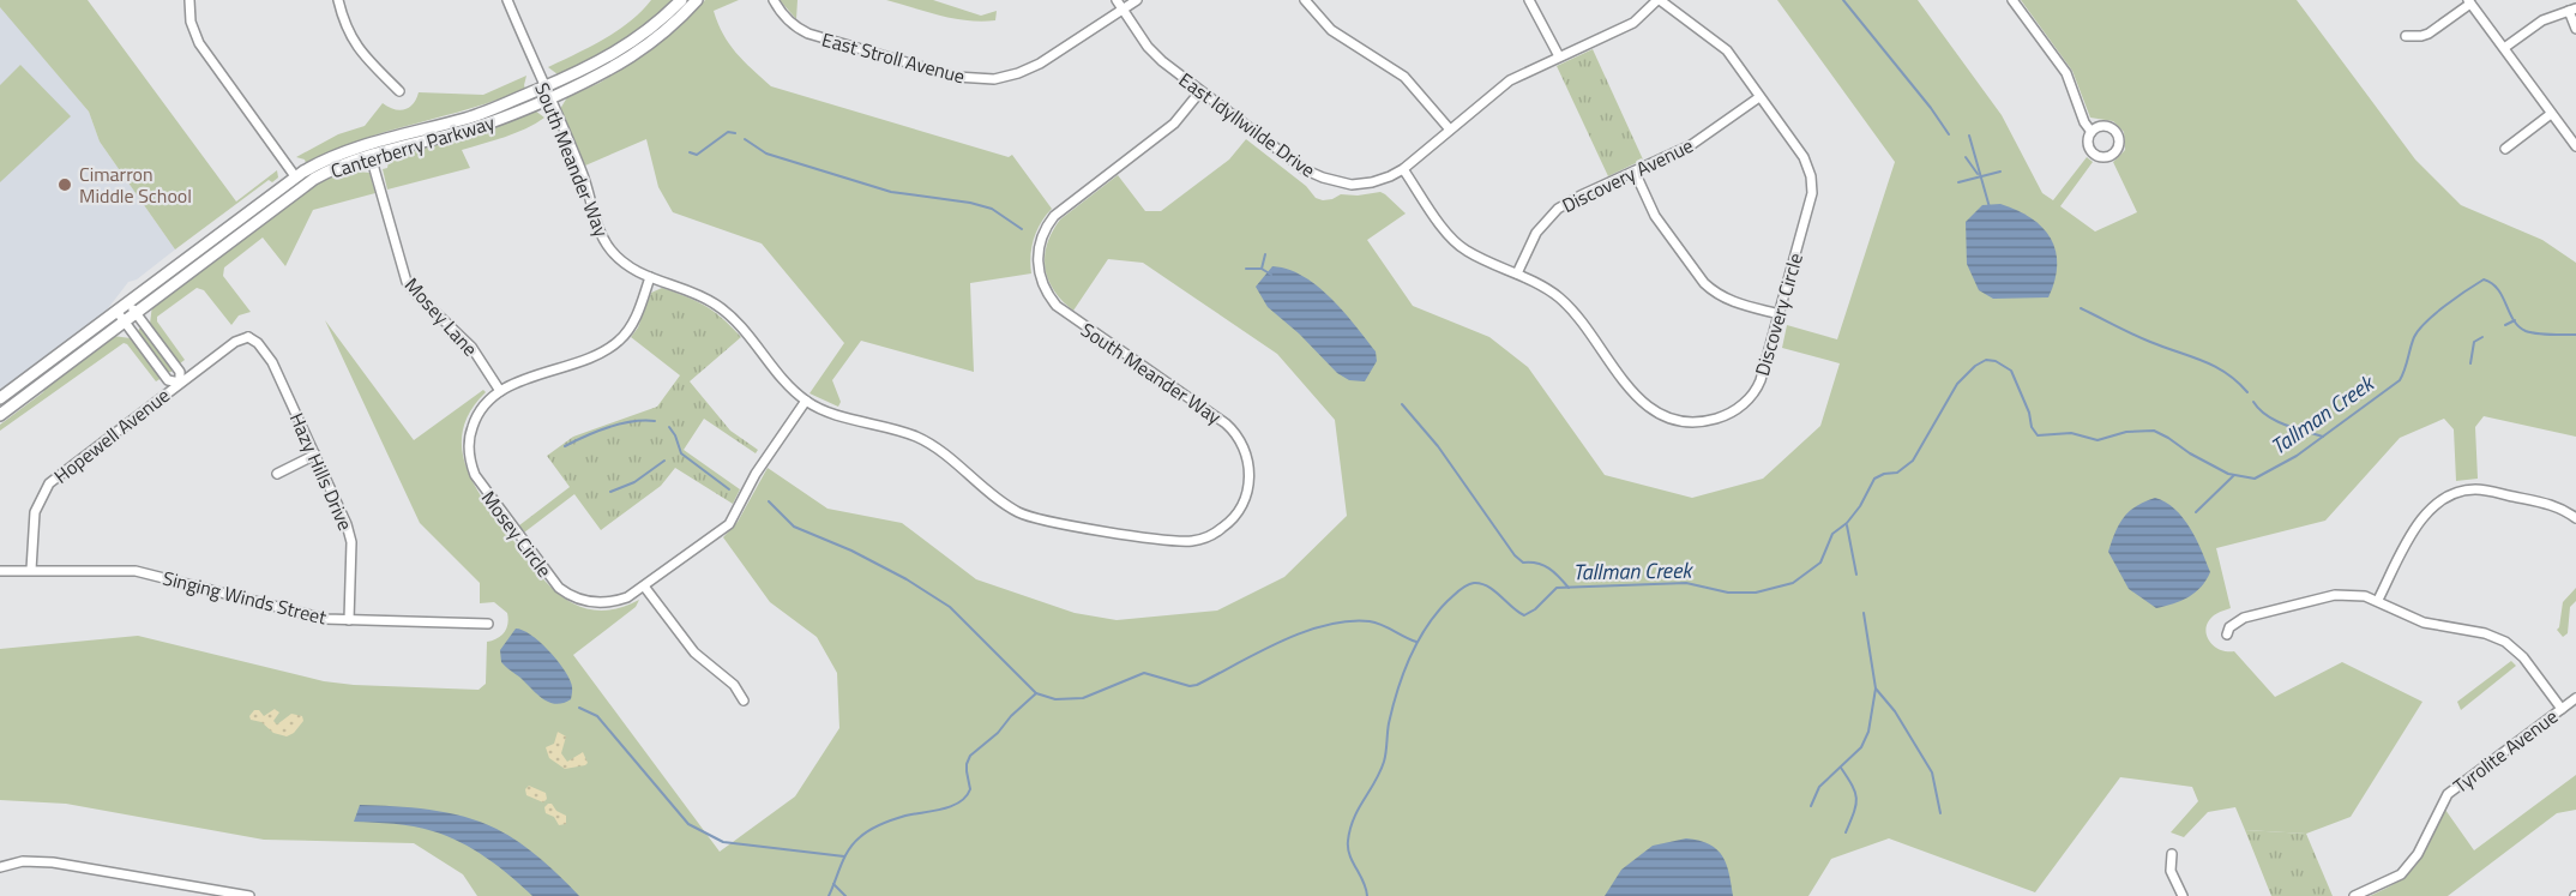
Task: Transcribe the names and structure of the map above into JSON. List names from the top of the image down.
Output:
{
  "streets": {
    "street": [
      "East Stroll Avenue",
      "East Idyllwilde Drive",
      "Canterberry Parkway",
      "South Meander Way",
      "Discovery Avenue",
      "Discovery Circle",
      "Mosey Lane",
      "Hopewell Avenue",
      "Hazy Hills Drive",
      "Mosey Circle",
      "Singing Winds Street",
      "Tyrolite Avenue"
    ]
  },
  "crossings": [
    ["East Stroll Avenue", "East Idyllwilde Drive"],
    ["East Idyllwilde Drive", "South Meander Way"],
    ["East Idyllwilde Drive", "Discovery Circle"],
    ["Canterberry Parkway", "South Meander Way"],
    ["Canterberry Parkway", "Mosey Lane"],
    ["South Meander Way", "Mosey Circle"],
    ["Discovery Avenue", "Discovery Circle"],
    ["Mosey Lane", "Mosey Circle"],
    ["Hopewell Avenue", "Hazy Hills Drive"],
    ["Hopewell Avenue", "Singing Winds Street"],
    ["Hazy Hills Drive", "Singing Winds Street"]
  ],
  "water": ["Tallman Creek"],
  "places": ["Cimarron Middle School"]
}
